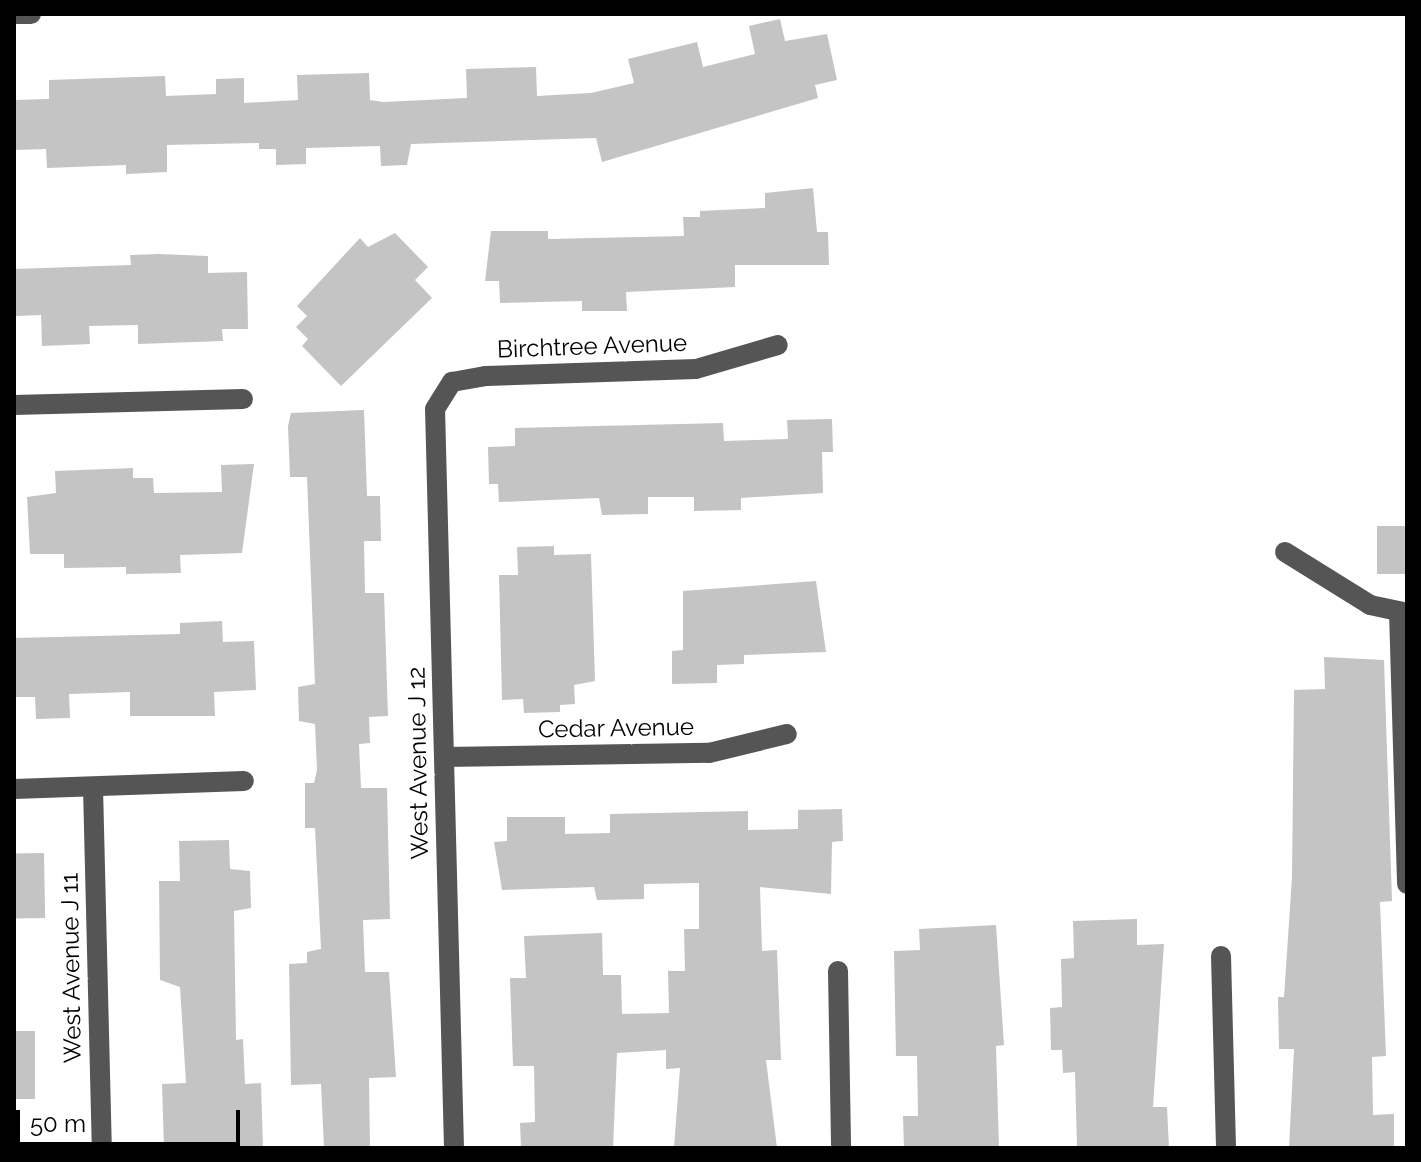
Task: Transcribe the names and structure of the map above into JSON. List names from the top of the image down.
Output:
{
  "streets": {
    "street": [
      "Birchtree Avenue",
      "Cedar Avenue",
      "West Avenue J 12",
      "West Avenue J 11"
    ]
  },
  "crossings": [
    ["Birchtree Avenue", "West Avenue J 12"],
    ["Cedar Avenue", "West Avenue J 12"]
  ],
  "scale_bar": "50 m"
}
